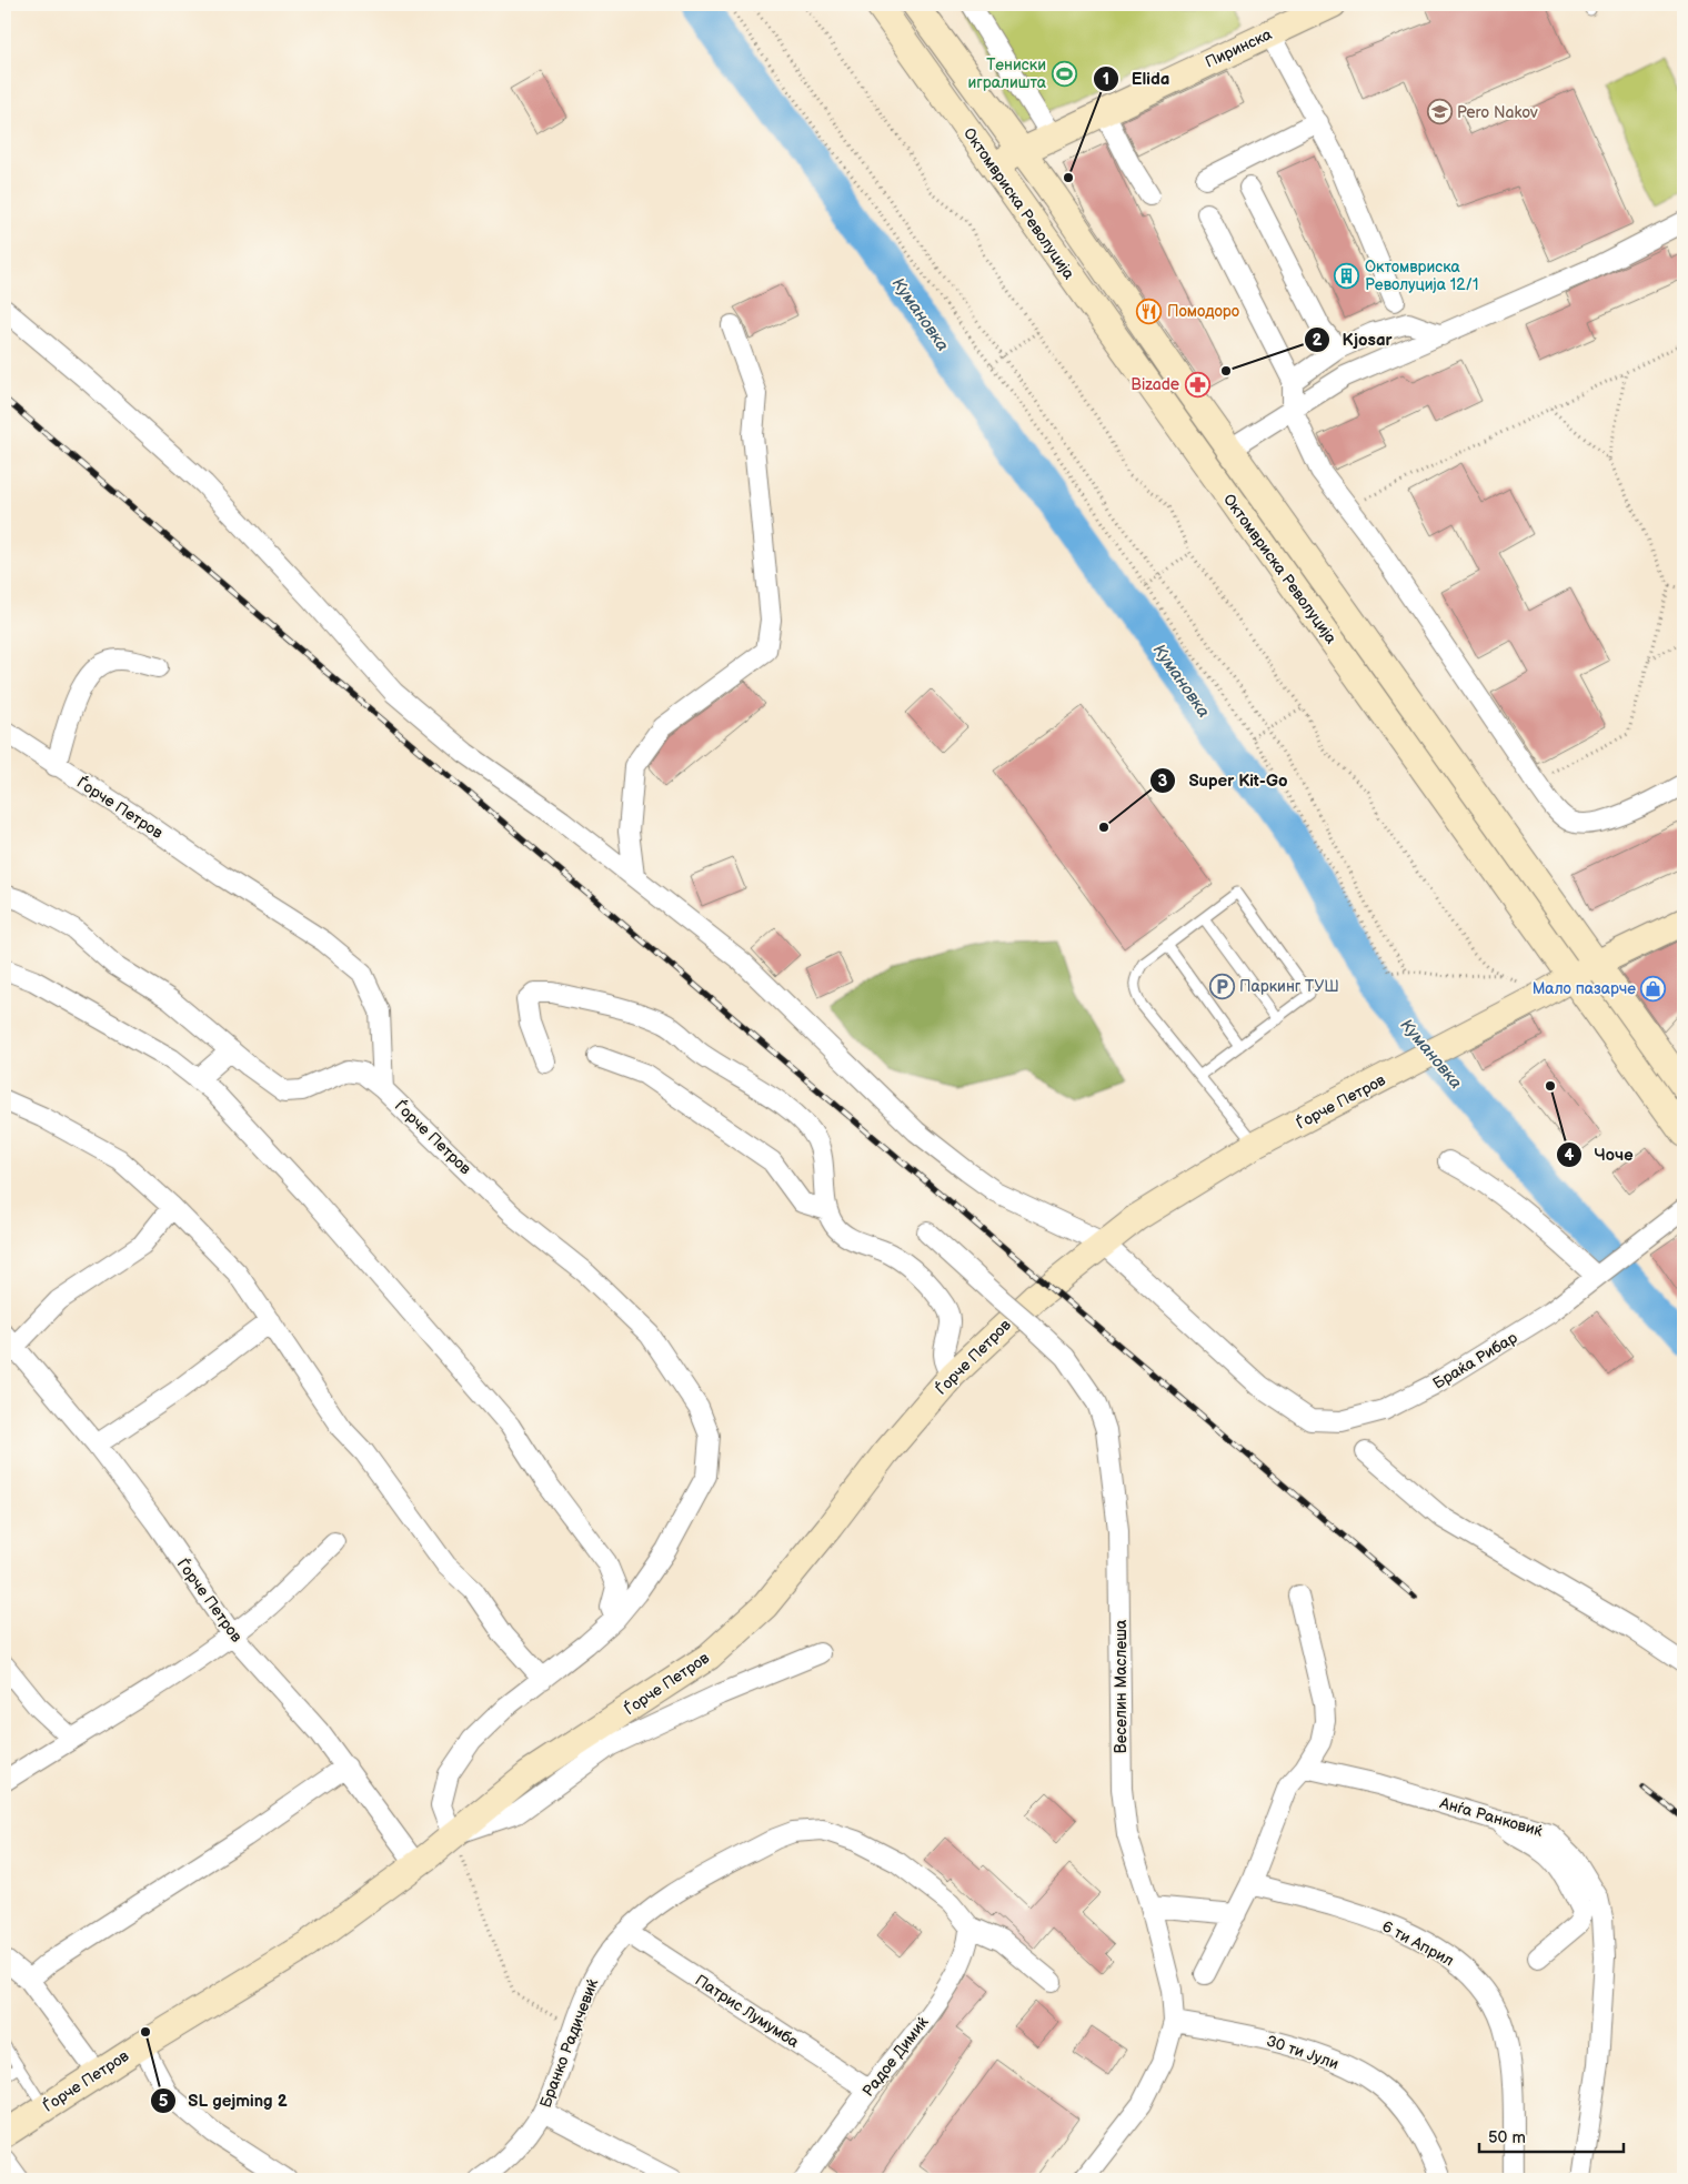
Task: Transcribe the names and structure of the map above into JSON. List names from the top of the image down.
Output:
{
  "streets": {
    "street": [
      "Пиринска",
      "Октомвриска Револуција",
      "Ѓорче Петров",
      "Браќа Рибар",
      "Веселин Маслеша",
      "Анѓа Ранковиќ",
      "6 ти Април",
      "Патрис Лумумба",
      "Бранко Радичевиќ",
      "30 ти Јули",
      "Радое Димиќ"
    ]
  },
  "crossings": [
    ["Пиринска", "Октомвриска Револуција"],
    ["Октомвриска Револуција", "Ѓорче Петров"],
    ["Ѓорче Петров", "Браќа Рибар"],
    ["Веселин Маслеша", "30 ти Јули"],
    ["Патрис Лумумба", "Бранко Радичевиќ"],
    ["Патрис Лумумба", "Радое Димиќ"],
    ["Бранко Радичевиќ", "Радое Димиќ"]
  ],
  "water": ["Кумановка"],
  "places": {
    "sports": ["Тениски игралишта"],
    "school or university": ["Pero Nakov"],
    "other": [
      "Elida",
      "Kjosar",
      "Super Kit-Go",
      "Чоче",
      "SL gejming 2"
    ],
    "building": ["Октомвриска Револуција 12/1"],
    "restaurant": ["Помодоро"],
    "pharmacy": ["Bizade"],
    "parking": ["Паркинг ТУШ"],
    "shop": ["Мало пазарче"]
  },
  "scale_bar": "50 m"
}
